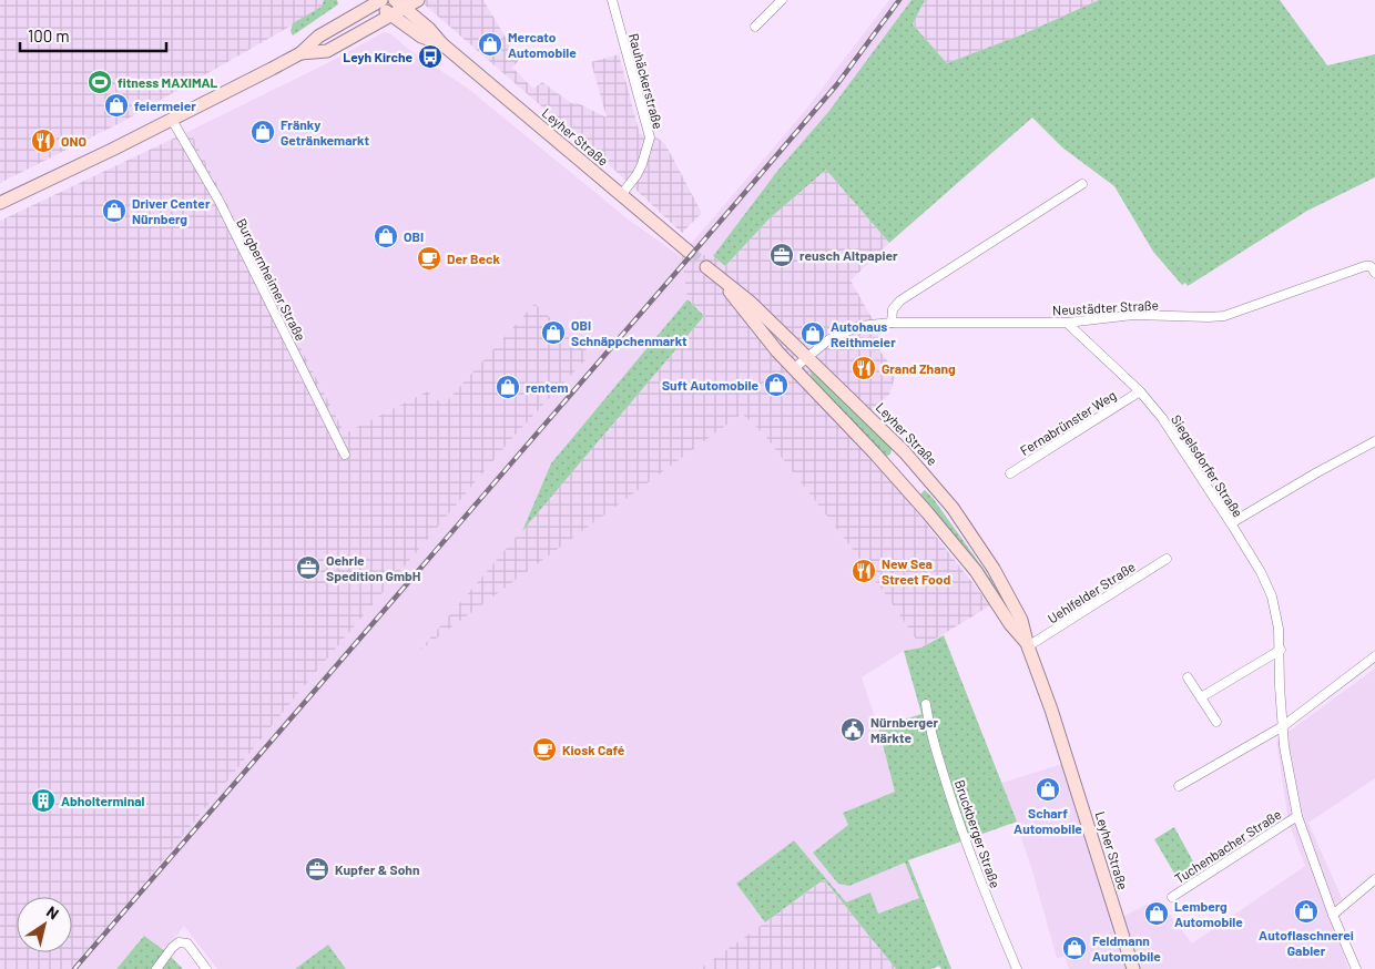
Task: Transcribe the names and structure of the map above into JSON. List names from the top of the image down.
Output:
{
  "streets": {
    "main road": ["Leyher Straße"],
    "street": [
      "Rauhäckerstraße",
      "Burgbernheimer Straße",
      "Neustädter Straße",
      "Fernabrünster Weg",
      "Siegelsdorfer Straße",
      "Uehlfelder Straße",
      "Bruckberger Straße",
      "Tuchenbacher Straße"
    ]
  },
  "crossings": [
    ["Rauhäckerstraße", "Leyher Straße"],
    ["Leyher Straße", "Neustädter Straße"],
    ["Leyher Straße", "Uehlfelder Straße"],
    ["Neustädter Straße", "Siegelsdorfer Straße"],
    ["Fernabrünster Weg", "Siegelsdorfer Straße"],
    ["Siegelsdorfer Straße", "Tuchenbacher Straße"]
  ],
  "places": {
    "shop": [
      "Mercato Automobile",
      "feiermeier",
      "Fränky Getränkemarkt",
      "Driver Center Nürnberg",
      "OBI",
      "OBI Schnäppchenmarkt",
      "Autohaus Reithmeier",
      "Suft Automobile",
      "rentem",
      "Scharf Automobile",
      "Autoflaschnerei Gabler",
      "Lemberg Automobile",
      "Feldmann Automobile"
    ],
    "bus stop": ["Leyh Kirche"],
    "sports": ["fitness MAXIMAL"],
    "restaurant": ["ONO", "Grand Zhang", "New Sea Street Food"],
    "office": ["reusch Altpapier", "Oehrle Spedition GmbH", "Kupfer & Sohn"],
    "cafe": ["Der Beck", "Kiosk Café"],
    "public building": ["Nürnberger Märkte"],
    "building": ["Abholterminal"]
  },
  "scale_bar": "100 m",
  "north": "top right"
}
